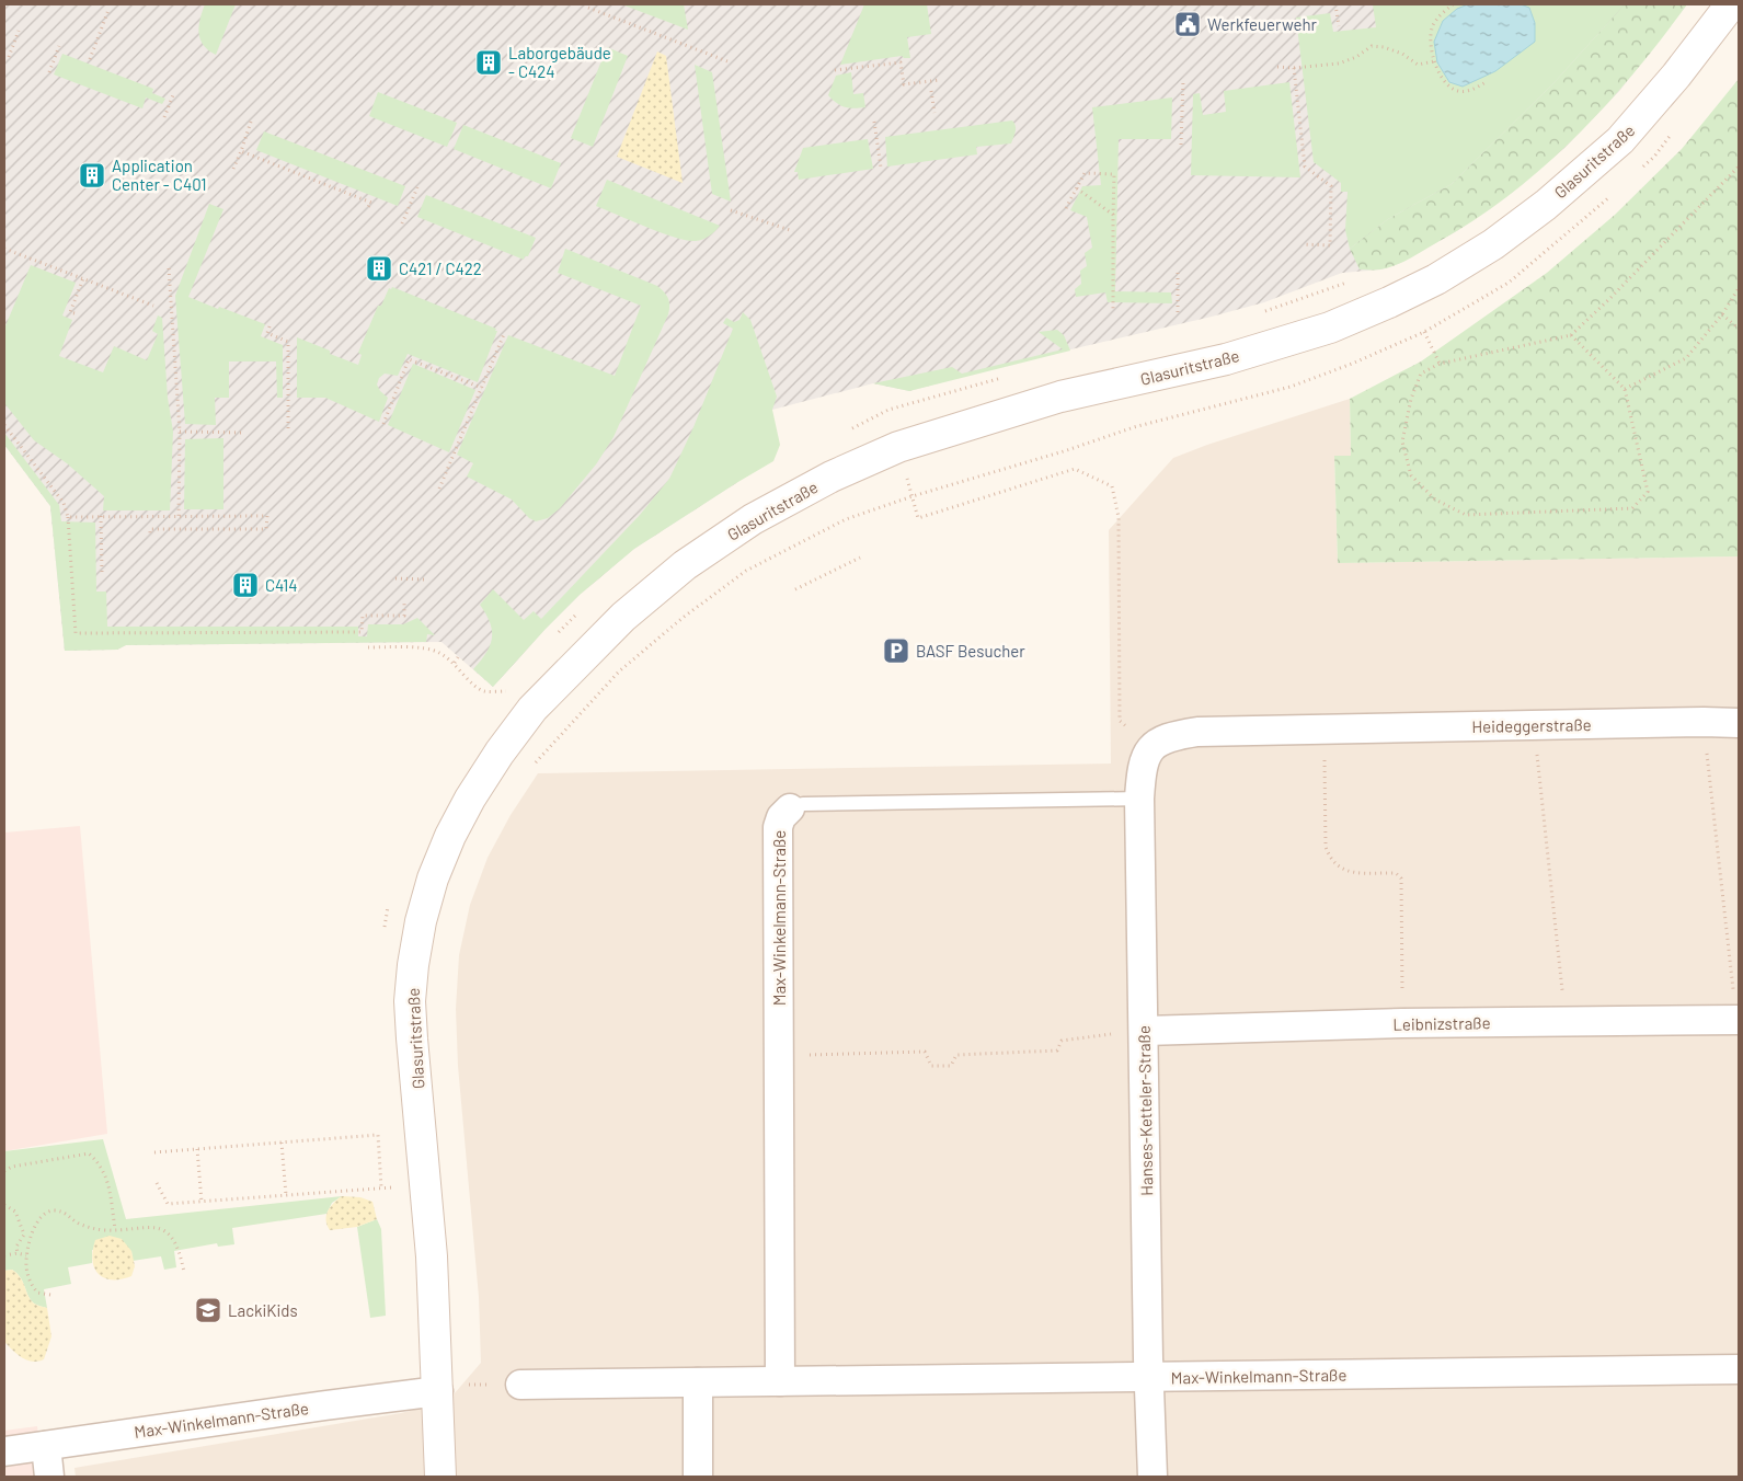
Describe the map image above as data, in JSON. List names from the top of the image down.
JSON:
{
  "streets": {
    "main road": ["Glasuritstraße"],
    "street": [
      "Heideggerstraße",
      "Max-Winkelmann-Straße",
      "Leibnizstraße",
      "Hanses-Ketteler-Straße"
    ]
  },
  "crossings": [
    ["Glasuritstraße", "Max-Winkelmann-Straße"],
    ["Heideggerstraße", "Hanses-Ketteler-Straße"],
    ["Max-Winkelmann-Straße", "Hanses-Ketteler-Straße"],
    ["Leibnizstraße", "Hanses-Ketteler-Straße"]
  ],
  "places": {
    "public building": ["Werkfeuerwehr"],
    "building": [
      "Laborgebäude - C424",
      "Application Center - C401",
      "C421 / C422",
      "C414"
    ],
    "parking": ["BASF Besucher"],
    "school or university": ["LackiKids"]
  }
}
